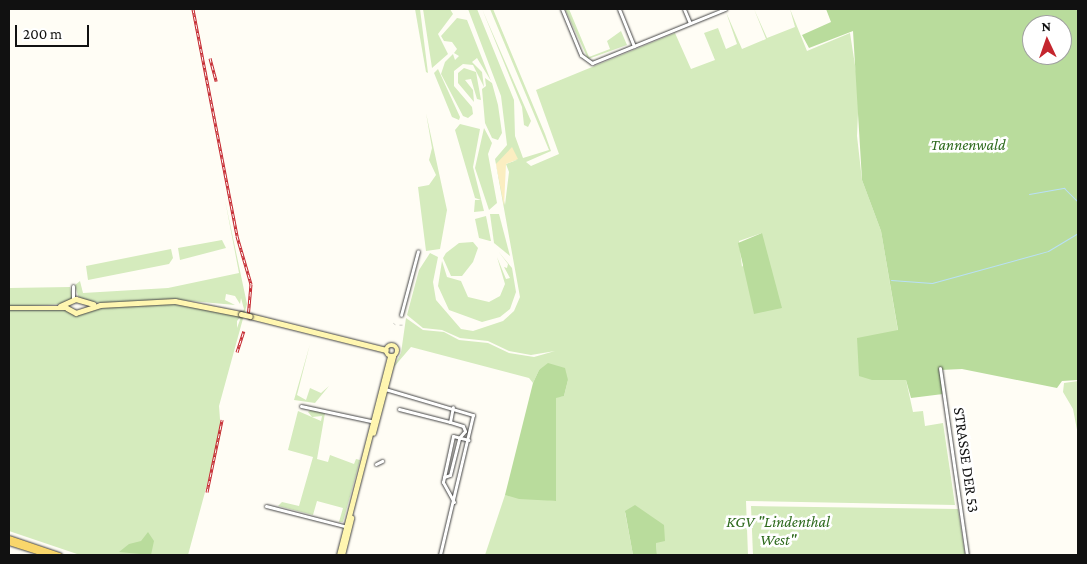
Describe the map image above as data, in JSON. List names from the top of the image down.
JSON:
{
  "streets": {
    "street": ["STRASSE DER 53"]
  },
  "parks": ["Tannenwald", "KGV \"Lindenthal West\""],
  "scale_bar": "200 m",
  "north": "top"
}
